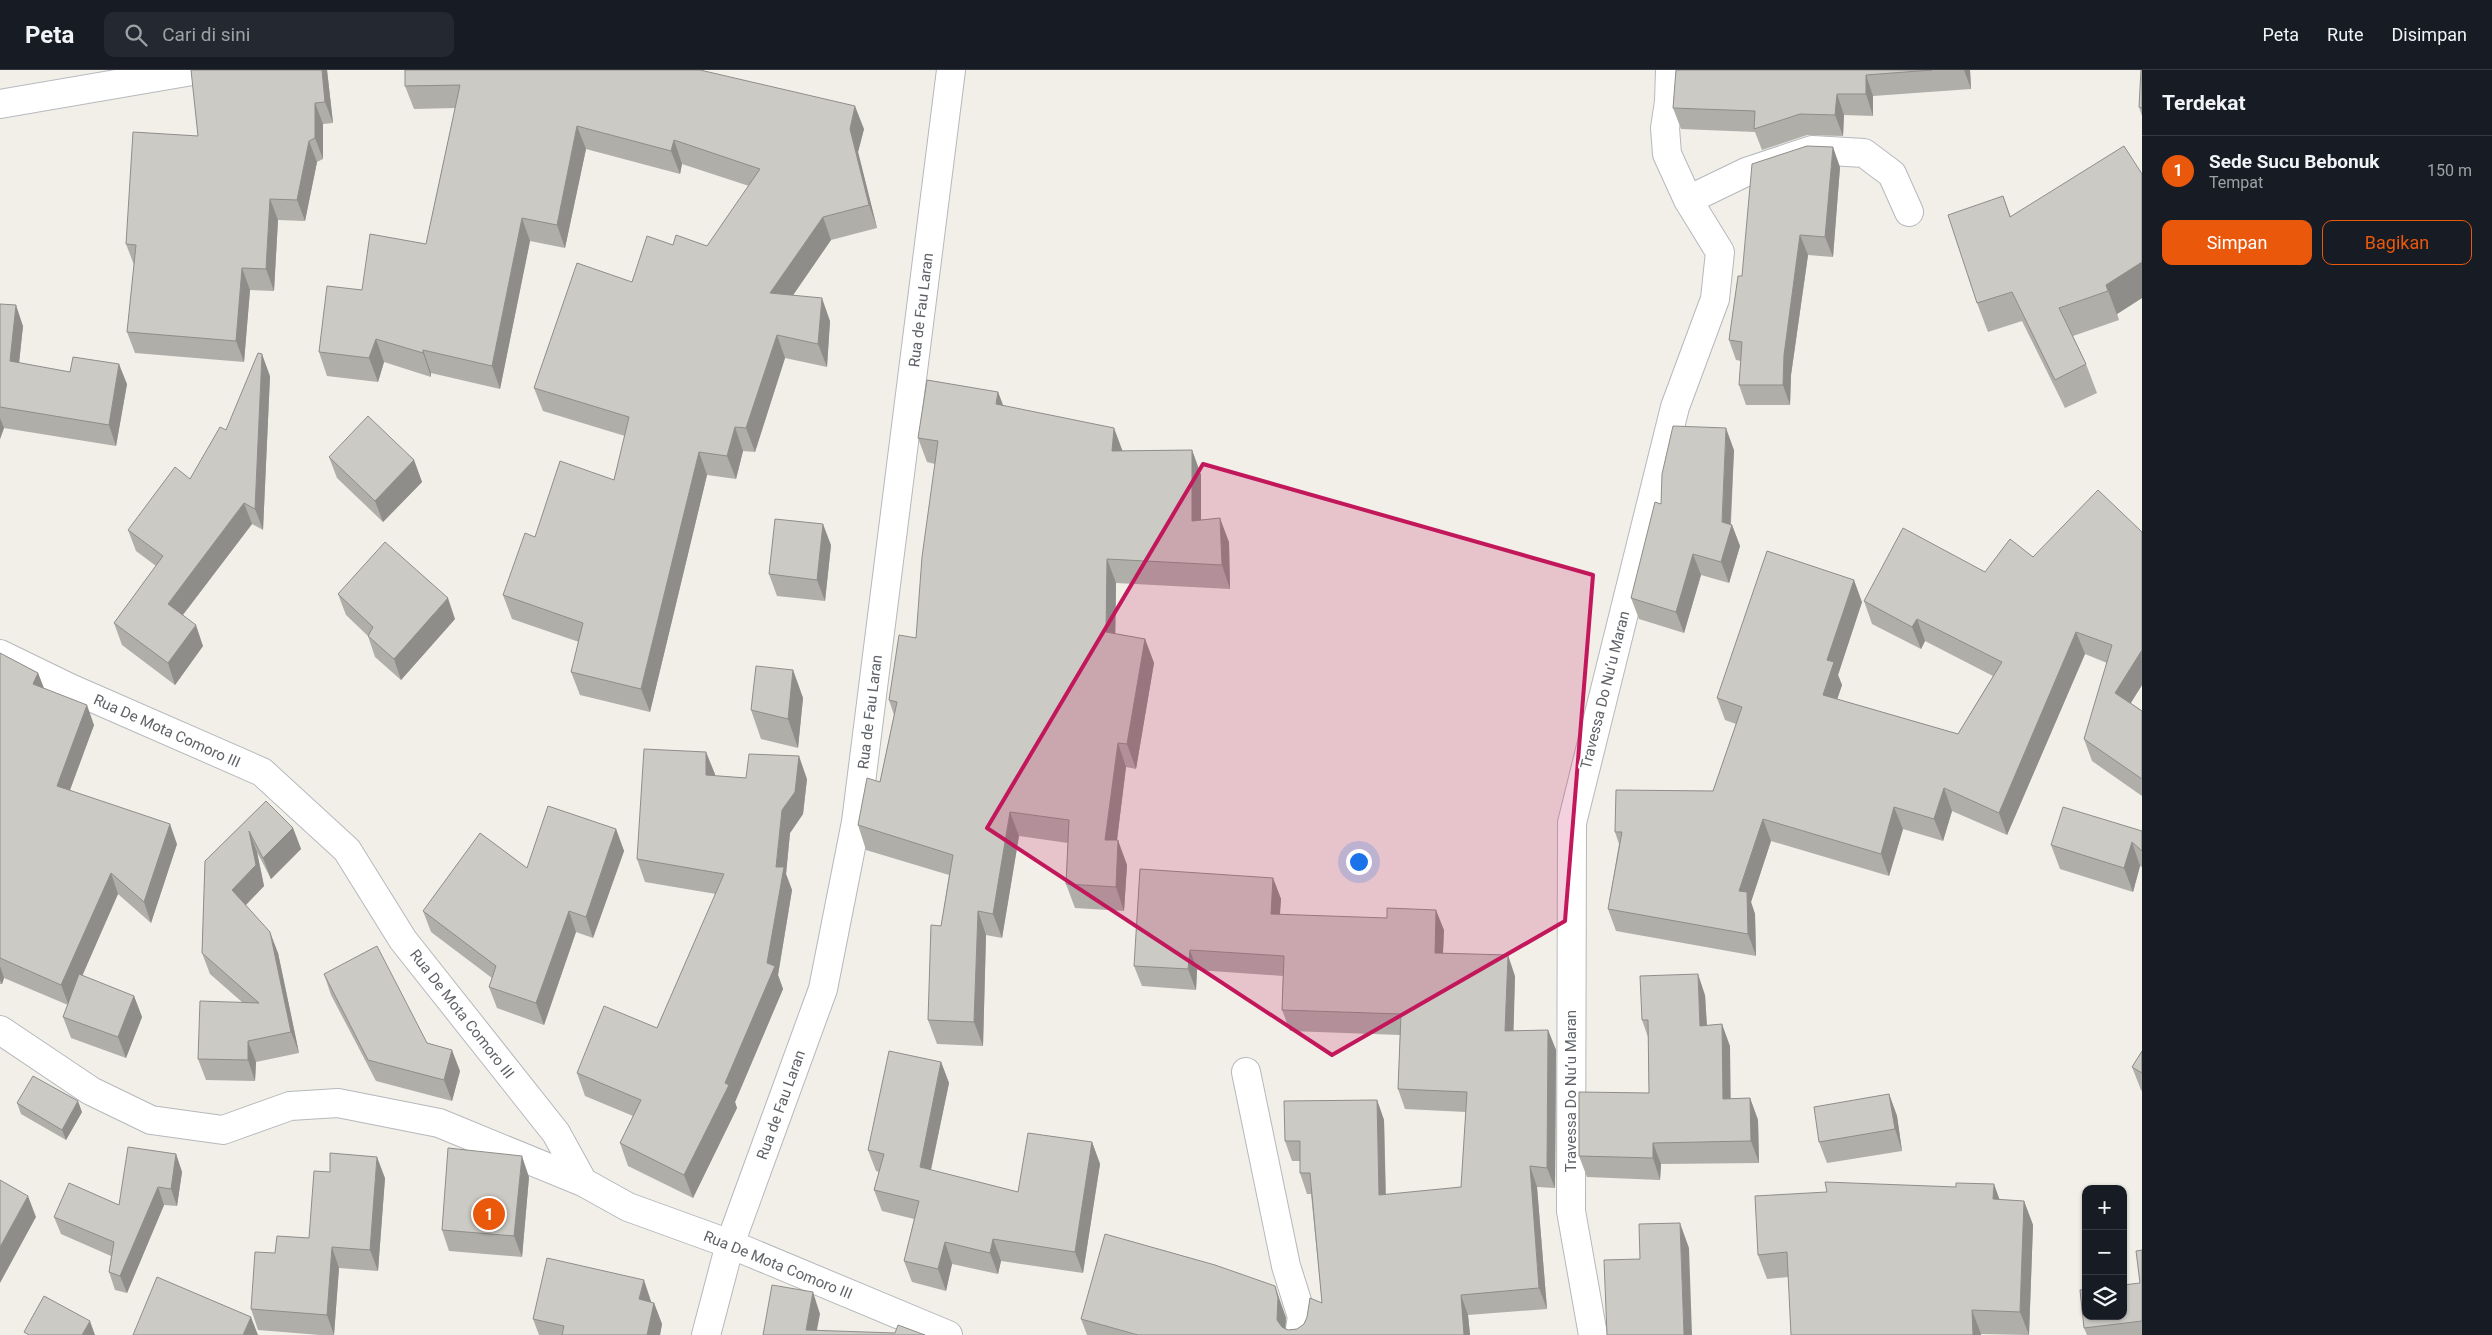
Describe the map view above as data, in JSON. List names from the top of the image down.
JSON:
{
  "streets": {
    "street": ["Rua de Fau Laran", "Travessa Do Nu’u Maran", "Rua De Mota Comoro III"]
  },
  "crossings": [
    ["Rua de Fau Laran", "Rua De Mota Comoro III"]
  ],
  "page": {
    "header": "Peta",
    "search": "Cari di sini",
    "nav": ["Peta", "Rute", "Disimpan"],
    "heading": "Terdekat",
    "list": [
      {
        "mark": "1",
        "name": "Sede Sucu Bebonuk",
        "note": "Tempat",
        "value": "150 m"
      }
    ],
    "buttons": ["Simpan", "Bagikan"],
    "map_buttons": ["+", "−"],
    "pins": "1"
  }
}
